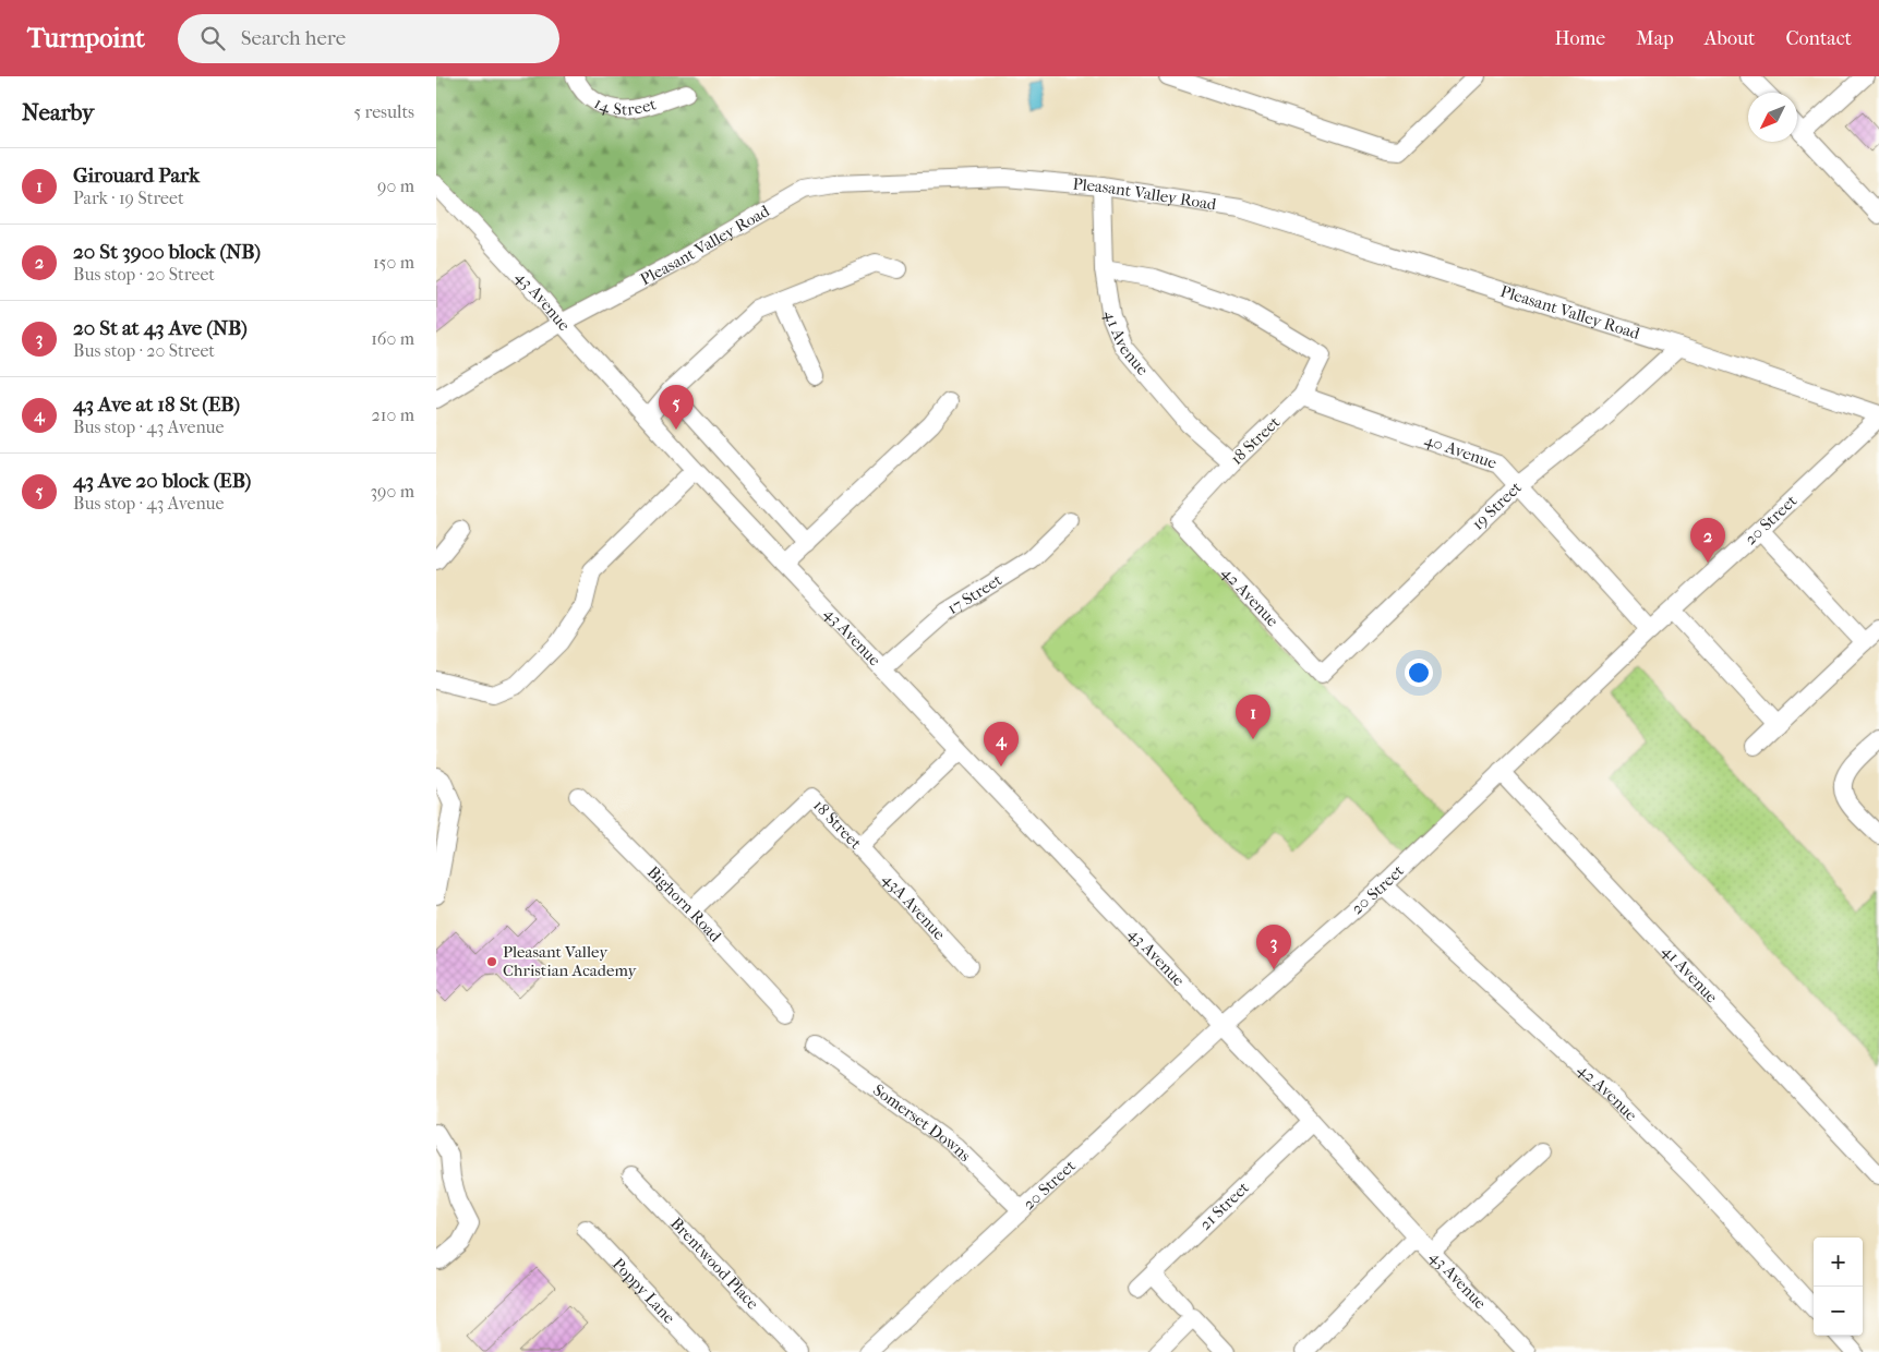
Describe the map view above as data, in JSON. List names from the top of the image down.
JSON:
{
  "streets": {
    "street": [
      "14 Street",
      "Pleasant Valley Road",
      "43 Avenue",
      "41 Avenue",
      "18 Street",
      "40 Avenue",
      "19 Street",
      "20 Street",
      "17 Street",
      "42 Avenue",
      "Bighorn Road",
      "43A Avenue",
      "Somerset Downs",
      "21 Street",
      "Brentwood Place",
      "Poppy Lane"
    ]
  },
  "crossings": [
    ["Pleasant Valley Road", "43 Avenue"],
    ["Pleasant Valley Road", "41 Avenue"],
    ["Pleasant Valley Road", "19 Street"],
    ["Pleasant Valley Road", "20 Street"],
    ["43 Avenue", "18 Street"],
    ["43 Avenue", "20 Street"],
    ["43 Avenue", "17 Street"],
    ["43 Avenue", "21 Street"],
    ["41 Avenue", "18 Street"],
    ["41 Avenue", "20 Street"],
    ["18 Street", "40 Avenue"],
    ["18 Street", "42 Avenue"],
    ["18 Street", "Bighorn Road"],
    ["18 Street", "43A Avenue"],
    ["40 Avenue", "19 Street"],
    ["40 Avenue", "20 Street"],
    ["19 Street", "42 Avenue"],
    ["20 Street", "42 Avenue"],
    ["20 Street", "Somerset Downs"]
  ],
  "places": ["Pleasant Valley Christian Academy"],
  "north": "bottom left",
  "page": {
    "header": "Turnpoint",
    "search": "Search here",
    "nav": [
      "Home",
      "Map",
      "About",
      "Contact"
    ],
    "heading": ["Nearby", "5 results"],
    "list": [
      {
        "mark": "1",
        "name": "Girouard Park",
        "note": "Park · 19 Street",
        "value": "90 m"
      },
      {
        "mark": "2",
        "name": "20 St 3900 block (NB)",
        "note": "Bus stop · 20 Street",
        "value": "150 m"
      },
      {
        "mark": "3",
        "name": "20 St at 43 Ave (NB)",
        "note": "Bus stop · 20 Street",
        "value": "160 m"
      },
      {
        "mark": "4",
        "name": "43 Ave at 18 St (EB)",
        "note": "Bus stop · 43 Avenue",
        "value": "210 m"
      },
      {
        "mark": "5",
        "name": "43 Ave 20 block (EB)",
        "note": "Bus stop · 43 Avenue",
        "value": "390 m"
      }
    ],
    "pins": [
      "5",
      "2",
      "1",
      "4",
      "3"
    ],
    "map_buttons": ["+", "−"]
  }
}
